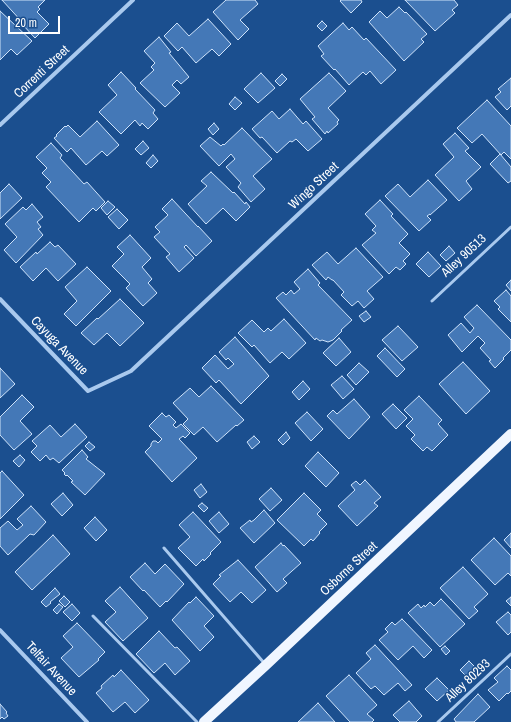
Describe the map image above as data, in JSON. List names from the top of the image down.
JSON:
{
  "streets": {
    "main road": ["Osborne Street"],
    "street": [
      "Correnti Street",
      "Wingo Street",
      "Cayuga Avenue",
      "Telfair Avenue"
    ],
    "lane": ["Alley 90513", "Alley 80293"]
  },
  "crossings": [
    ["Wingo Street", "Cayuga Avenue"]
  ],
  "scale_bar": "20 m"
}
